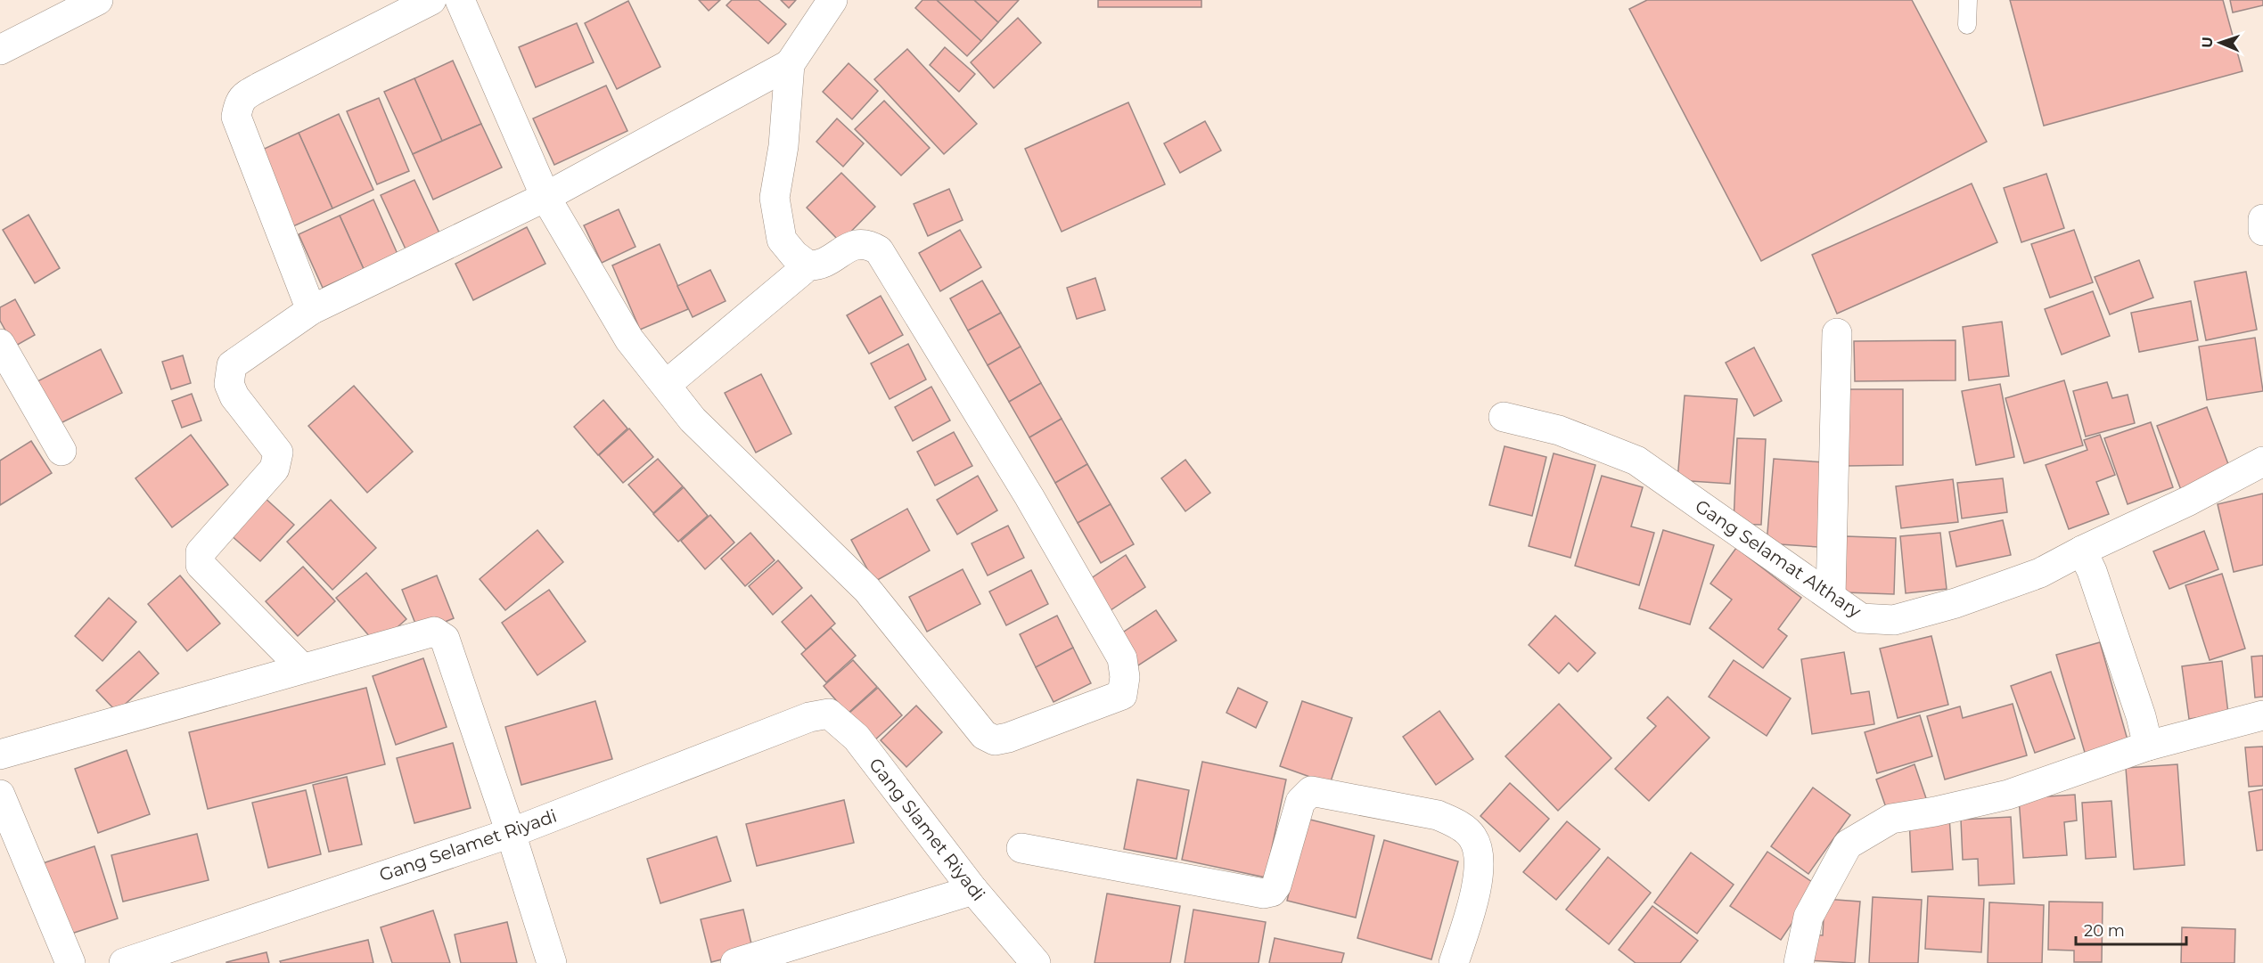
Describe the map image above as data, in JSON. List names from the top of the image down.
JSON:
{
  "streets": {
    "street": ["Gang Selamat Althary", "Gang Slamet Riyadi", "Gang Selamet Riyadi"]
  },
  "crossings": [
    ["Gang Slamet Riyadi", "Gang Selamet Riyadi"]
  ],
  "scale_bar": "20 m",
  "north": "left"
}
